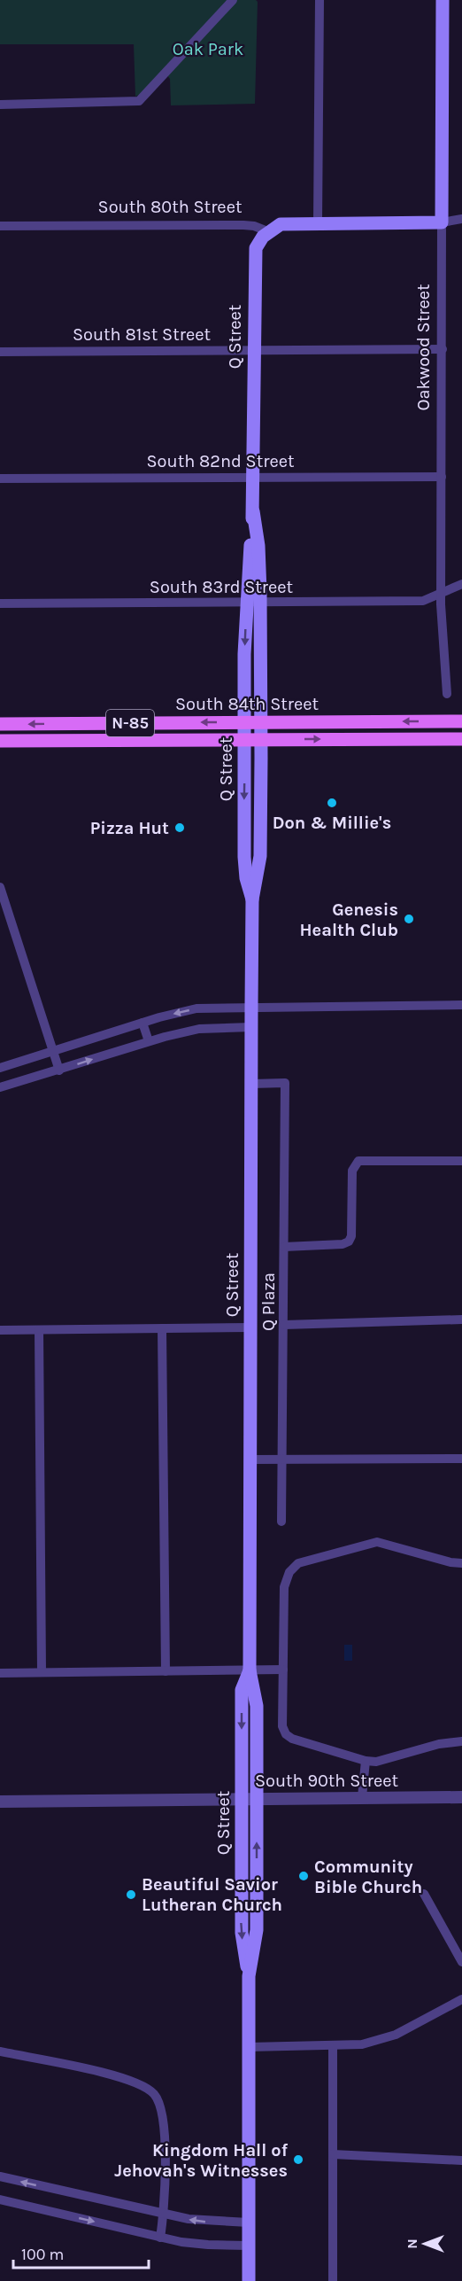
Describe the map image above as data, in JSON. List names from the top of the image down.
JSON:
{
  "streets": {
    "main road": [
      "Q Street",
      "Oakwood Street",
      "South 84th Street",
      "N-85"
    ],
    "street": [
      "South 80th Street",
      "South 81st Street",
      "South 82nd Street",
      "South 83rd Street",
      "Q Plaza",
      "South 90th Street"
    ]
  },
  "crossings": [
    ["South 80th Street", "Q Street"],
    ["South 81st Street", "Q Street"],
    ["South 81st Street", "Oakwood Street"],
    ["Q Street", "South 82nd Street"],
    ["Q Street", "South 83rd Street"],
    ["Q Street", "South 84th Street"],
    ["Q Street", "Q Plaza"],
    ["Q Street", "South 90th Street"],
    ["Oakwood Street", "South 82nd Street"],
    ["Oakwood Street", "South 83rd Street"]
  ],
  "parks": ["Oak Park"],
  "places": [
    "Don & Millie's",
    "Pizza Hut",
    "Genesis Health Club",
    "Community Bible Church",
    "Beautiful Savior Lutheran Church",
    "Kingdom Hall of Jehovah's Witnesses"
  ],
  "scale_bar": "100 m",
  "north": "left"
}
